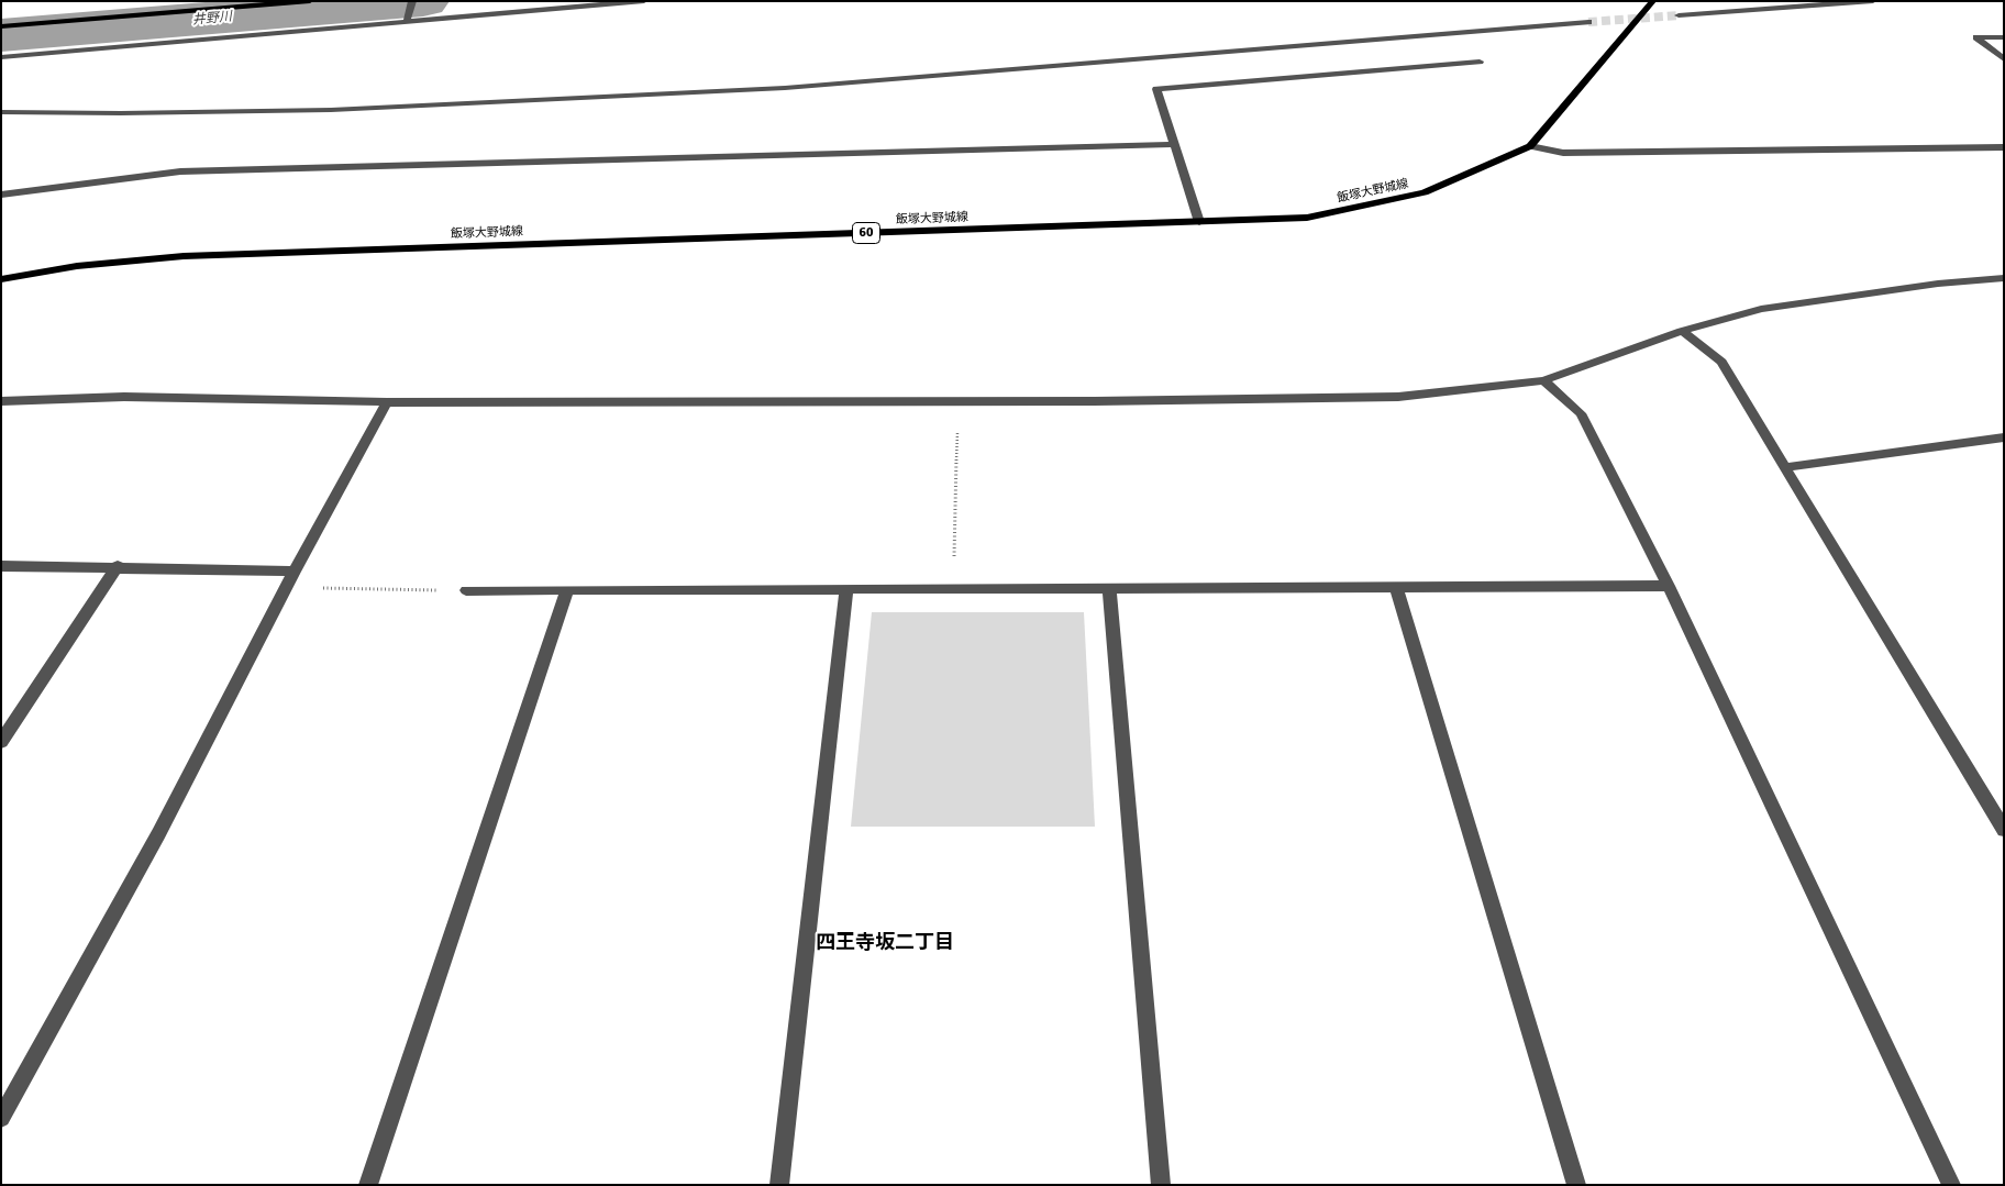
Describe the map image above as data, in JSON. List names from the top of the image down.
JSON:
{
  "streets": {
    "main road": ["飯塚大野城線", "60"]
  },
  "districts": ["四王寺坂二丁目"],
  "water": ["井野川"]
}
